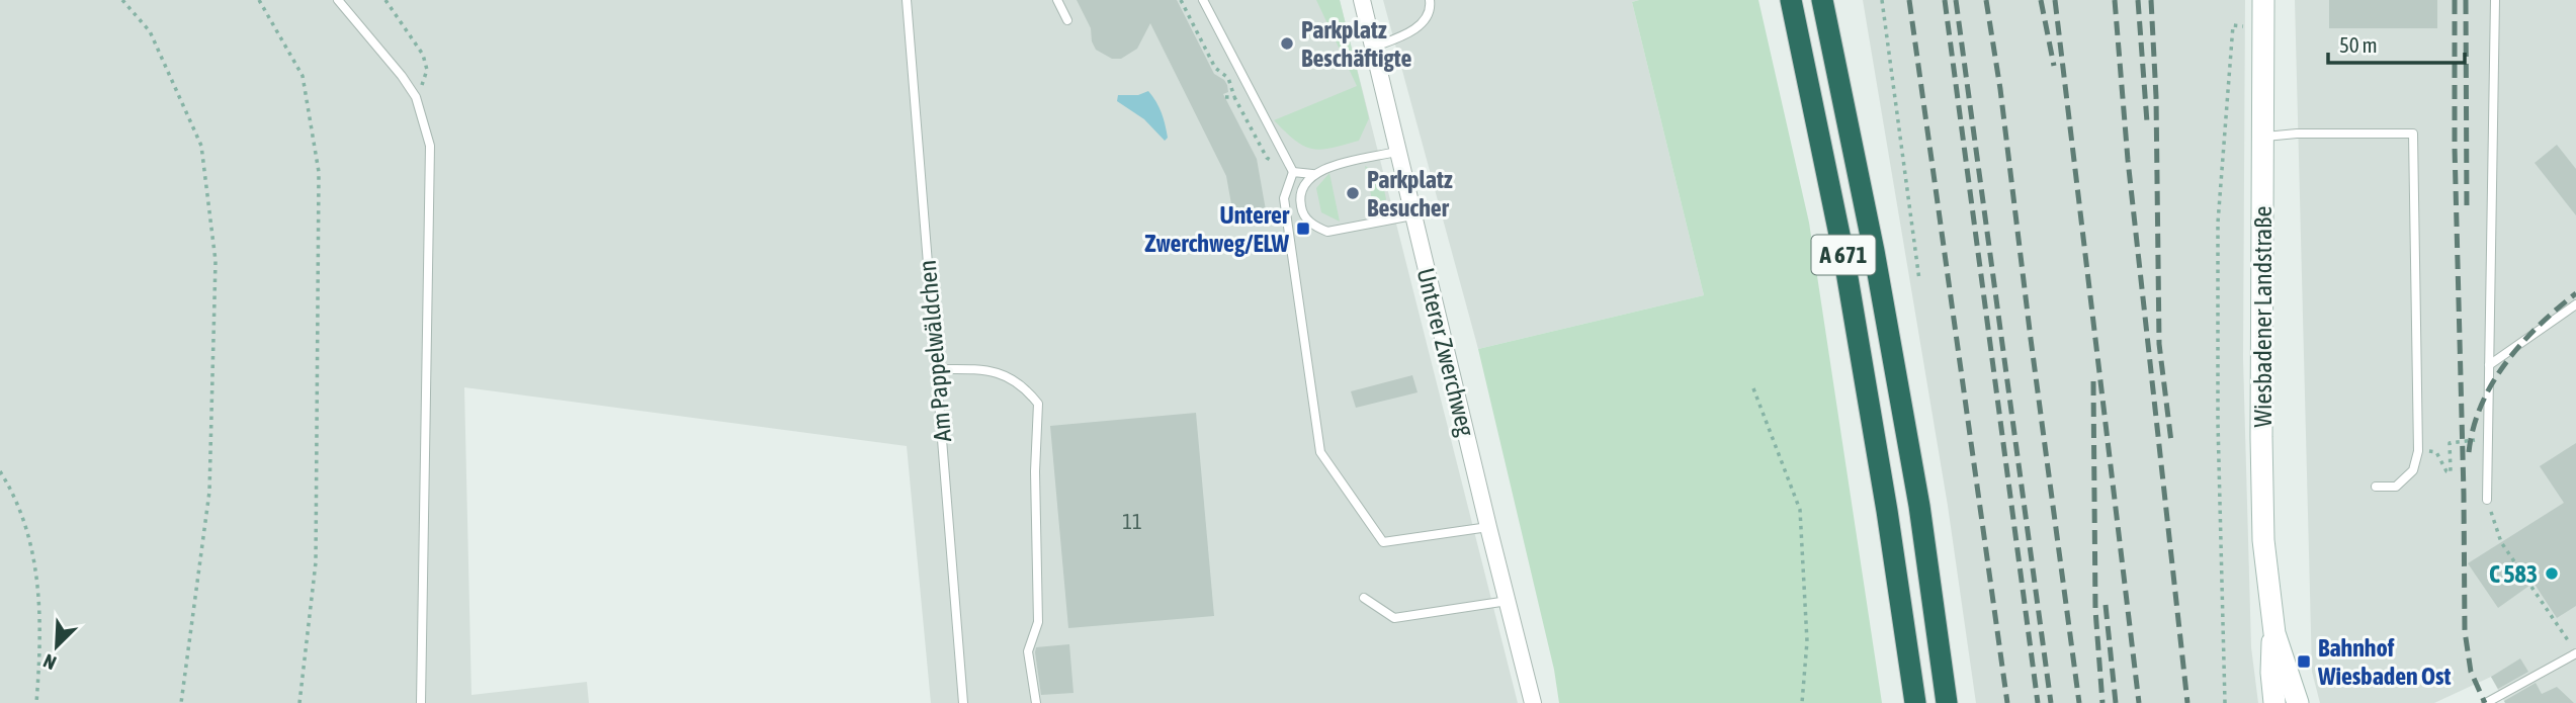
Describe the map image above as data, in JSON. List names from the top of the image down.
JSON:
{
  "streets": {
    "highway": ["A 671"],
    "main road": ["Wiesbadener Landstraße"],
    "street": ["Unterer Zwerchweg"],
    "lane": ["Am Pappelwäldchen"]
  },
  "places": {
    "other": ["Parkplatz Beschäftigte", "Parkplatz Besucher", "C 583"],
    "transit": ["Unterer Zwerchweg/ELW", "Bahnhof Wiesbaden Ost"]
  },
  "house_numbers": ["11"],
  "scale_bar": "50 m",
  "north": "bottom left"
}
